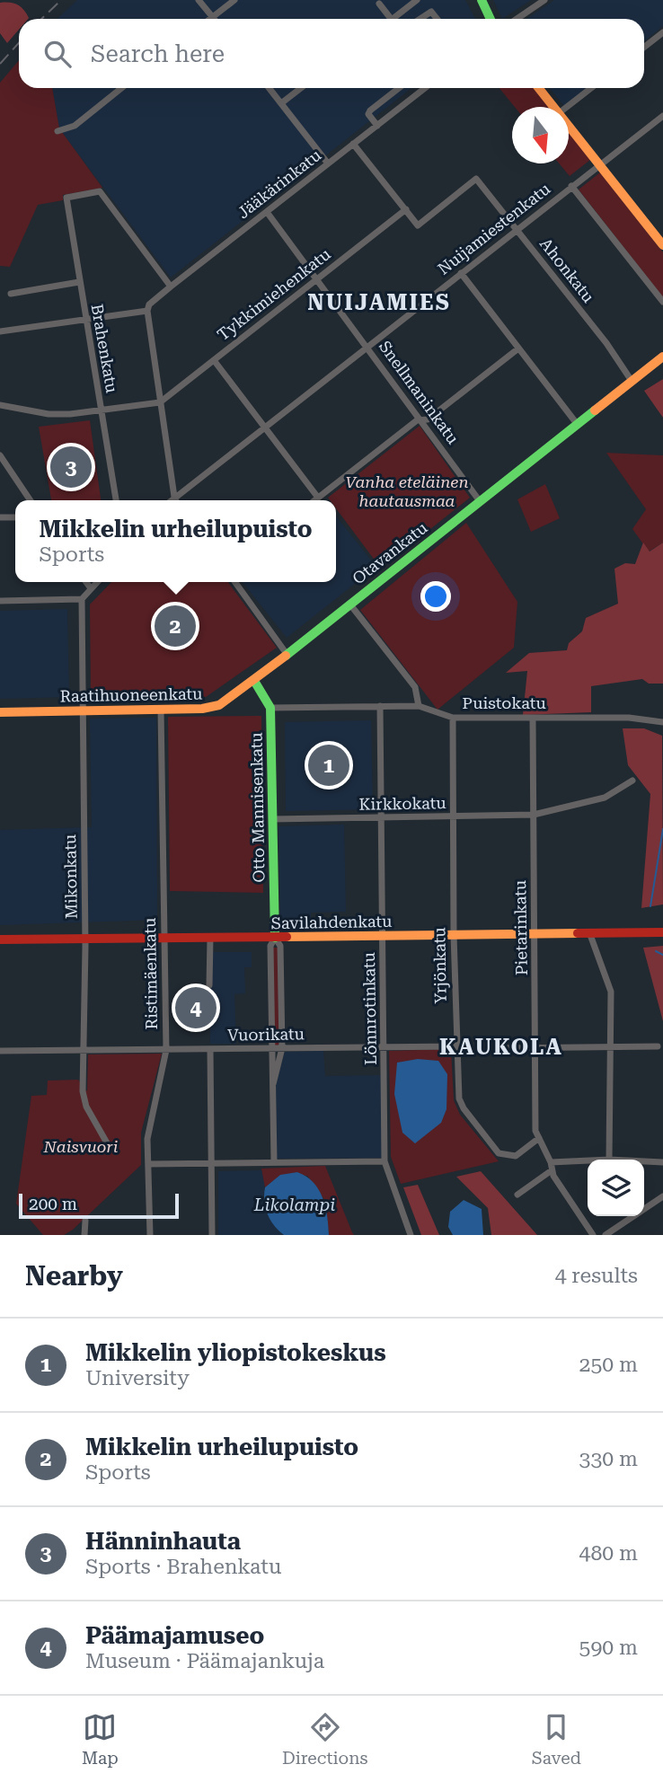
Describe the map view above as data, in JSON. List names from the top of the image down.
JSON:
{
  "streets": {
    "main road": [
      "Otavankatu",
      "Raatihuoneenkatu",
      "Otto Mannisenkatu",
      "Savilahdenkatu"
    ],
    "street": [
      "Jääkärinkatu",
      "Nuijamiestenkatu",
      "Ahonkatu",
      "Tykkimiehenkatu",
      "Brahenkatu",
      "Snellmaninkatu",
      "Puistokatu",
      "Kirkkokatu",
      "Mikonkatu",
      "Pietarinkatu",
      "Yrjönkatu",
      "Ristimäenkatu",
      "Lönnrotinkatu",
      "Vuorikatu"
    ]
  },
  "crossings": [
    ["Jääkärinkatu", "Brahenkatu"],
    ["Jääkärinkatu", "Snellmaninkatu"],
    ["Nuijamiestenkatu", "Ahonkatu"],
    ["Nuijamiestenkatu", "Snellmaninkatu"],
    ["Ahonkatu", "Tykkimiehenkatu"],
    ["Ahonkatu", "Otavankatu"],
    ["Tykkimiehenkatu", "Snellmaninkatu"],
    ["Snellmaninkatu", "Otavankatu"],
    ["Otavankatu", "Raatihuoneenkatu"],
    ["Raatihuoneenkatu", "Mikonkatu"],
    ["Raatihuoneenkatu", "Ristimäenkatu"],
    ["Puistokatu", "Otto Mannisenkatu"],
    ["Puistokatu", "Pietarinkatu"],
    ["Puistokatu", "Yrjönkatu"],
    ["Puistokatu", "Lönnrotinkatu"],
    ["Kirkkokatu", "Otto Mannisenkatu"],
    ["Kirkkokatu", "Pietarinkatu"],
    ["Kirkkokatu", "Yrjönkatu"],
    ["Kirkkokatu", "Lönnrotinkatu"],
    ["Otto Mannisenkatu", "Savilahdenkatu"],
    ["Mikonkatu", "Savilahdenkatu"],
    ["Mikonkatu", "Vuorikatu"],
    ["Savilahdenkatu", "Pietarinkatu"],
    ["Savilahdenkatu", "Yrjönkatu"],
    ["Savilahdenkatu", "Ristimäenkatu"],
    ["Savilahdenkatu", "Lönnrotinkatu"],
    ["Pietarinkatu", "Yrjönkatu"],
    ["Yrjönkatu", "Vuorikatu"],
    ["Ristimäenkatu", "Vuorikatu"],
    ["Lönnrotinkatu", "Vuorikatu"]
  ],
  "districts": ["NUIJAMIES", "KAUKOLA"],
  "water": ["Likolampi"],
  "parks": ["Vanha eteläinen hautausmaa", "Naisvuori"],
  "scale_bar": "200 m",
  "north": "bottom",
  "page": {
    "search": "Search here",
    "pins": [
      "3",
      "2",
      "1",
      "4"
    ],
    "popup": ["Mikkelin urheilupuisto", "Sports"],
    "scale": "200 m",
    "heading": ["Nearby", "4 results"],
    "list": [
      {
        "mark": "1",
        "name": "Mikkelin yliopistokeskus",
        "note": "University",
        "value": "250 m"
      },
      {
        "mark": "2",
        "name": "Mikkelin urheilupuisto",
        "note": "Sports",
        "value": "330 m"
      },
      {
        "mark": "3",
        "name": "Hänninhauta",
        "note": "Sports · Brahenkatu",
        "value": "480 m"
      },
      {
        "mark": "4",
        "name": "Päämajamuseo",
        "note": "Museum · Päämajankuja",
        "value": "590 m"
      }
    ],
    "nav": ["Map", "Directions", "Saved"]
  }
}
